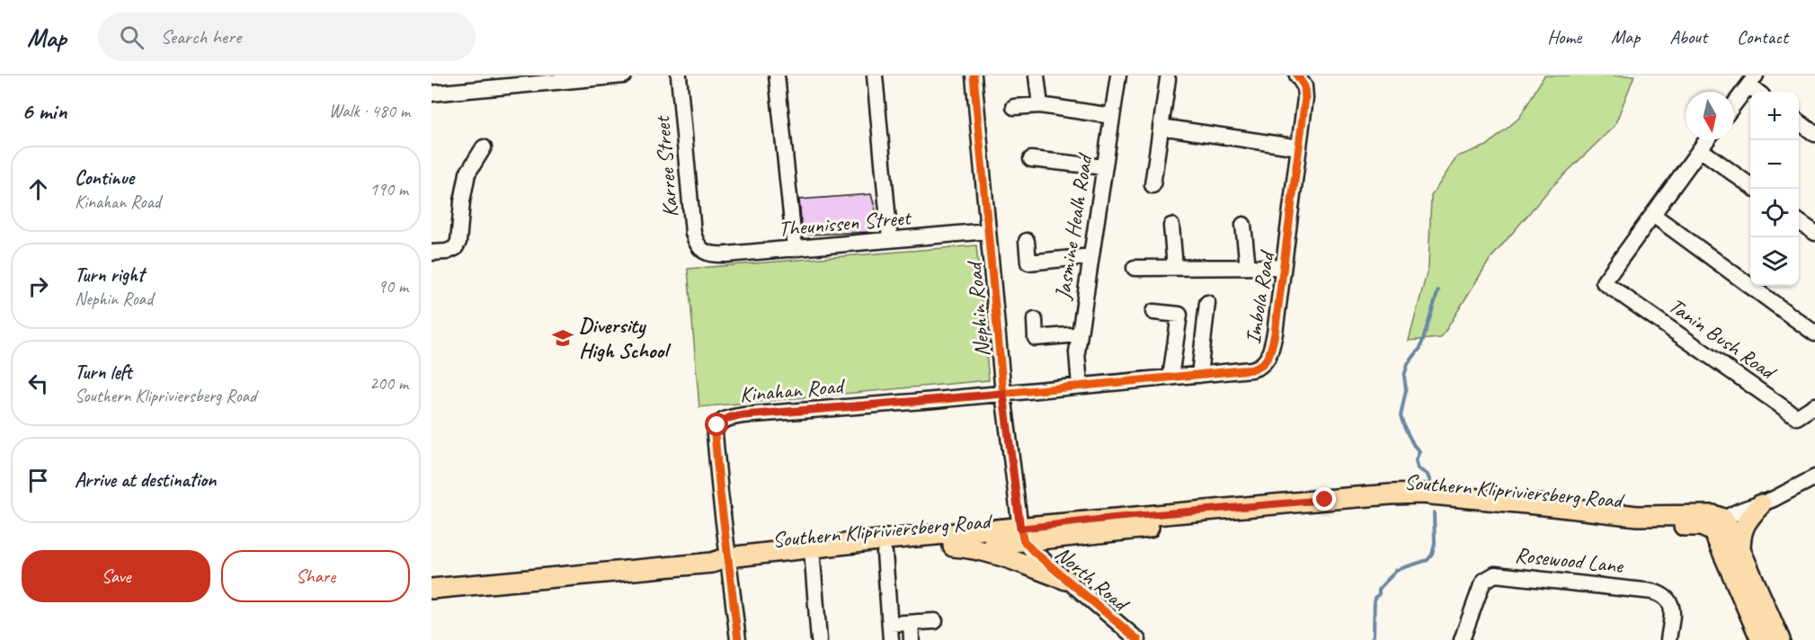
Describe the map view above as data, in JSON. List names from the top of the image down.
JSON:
{
  "streets": {
    "main road": ["Southern Klipriviersberg Road"],
    "street": [
      "Karree Street",
      "Theunissen Street",
      "Jasmine Healh Road",
      "Imbola Road",
      "Nephin Road",
      "Tanin Bush Road",
      "Kinahan Road",
      "Rosewood Lane",
      "North Road"
    ]
  },
  "crossings": [
    ["Karree Street", "Theunissen Street"],
    ["Theunissen Street", "Nephin Road"],
    ["Jasmine Healh Road", "Imbola Road"],
    ["Imbola Road", "Nephin Road"],
    ["Imbola Road", "Kinahan Road"],
    ["Nephin Road", "Kinahan Road"],
    ["Nephin Road", "Southern Klipriviersberg Road"],
    ["Nephin Road", "North Road"],
    ["Kinahan Road", "Southern Klipriviersberg Road"],
    ["Southern Klipriviersberg Road", "North Road"]
  ],
  "places": {
    "school or university": ["Diversity High School"]
  },
  "north": "bottom",
  "page": {
    "header": "Map",
    "search": "Search here",
    "nav": [
      "Home",
      "Map",
      "About",
      "Contact"
    ],
    "heading": ["6 min", "Walk · 480 m"],
    "map_buttons": ["+", "−"],
    "list": [
      ["Continue", "Kinahan Road", "190 m"],
      ["Turn right", "Nephin Road", "90 m"],
      ["Turn left", "Southern Klipriviersberg Road", "200 m"],
      "Arrive at destination"
    ],
    "buttons": ["Save", "Share"]
  }
}
